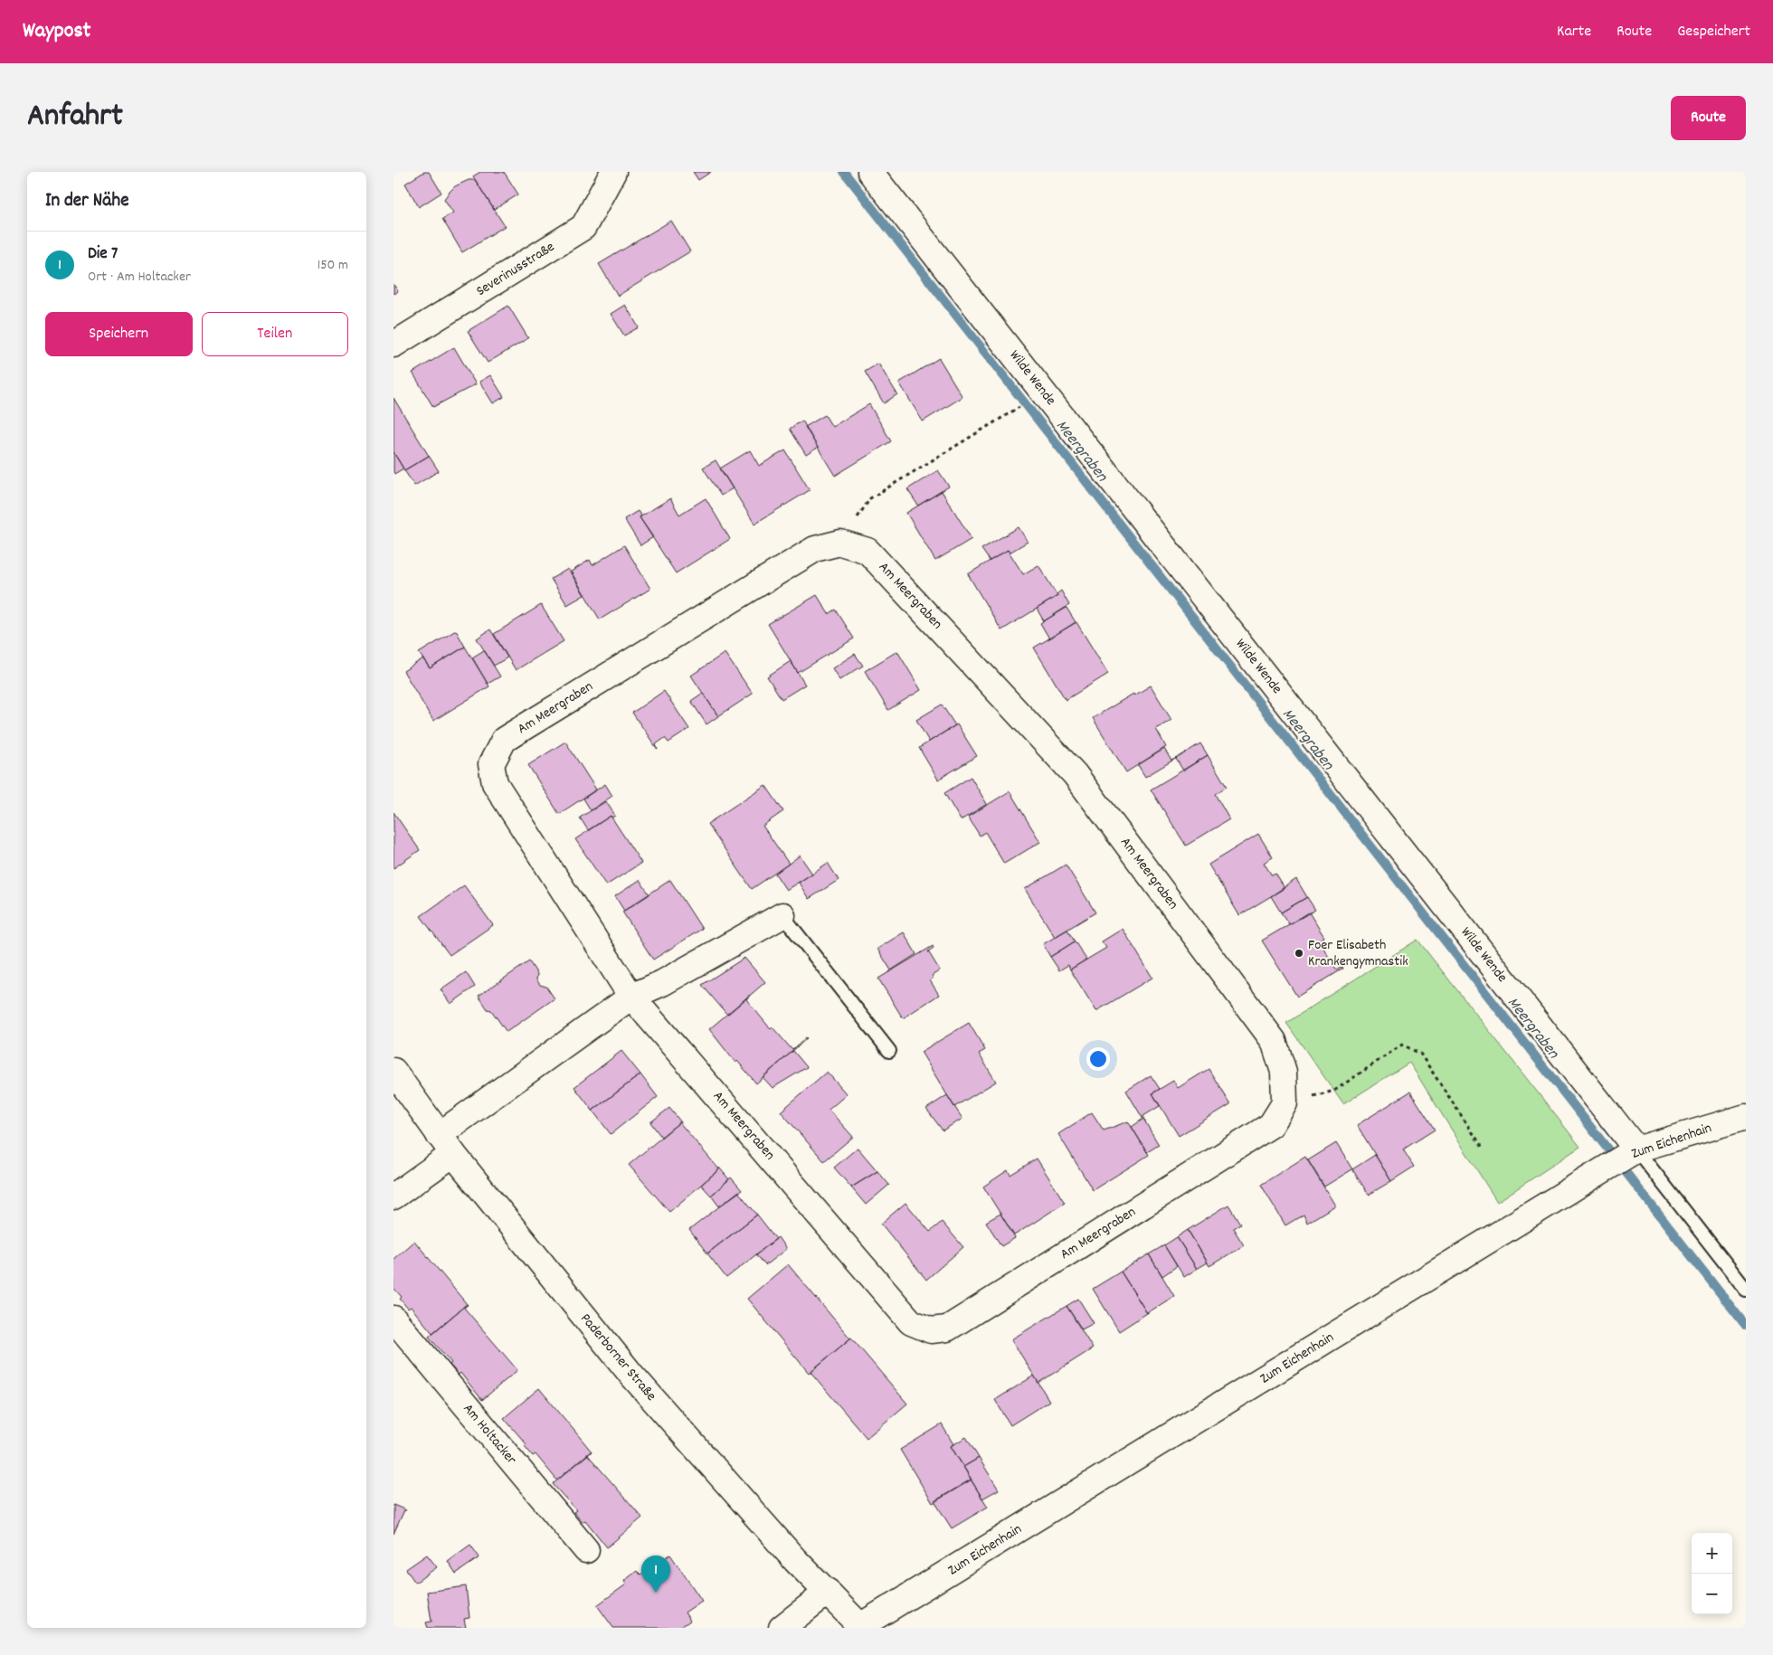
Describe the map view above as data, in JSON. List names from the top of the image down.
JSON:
{
  "streets": {
    "street": [
      "Severinusstraße",
      "Wilde Wende",
      "Am Meergraben",
      "Zum Eichenhain",
      "Paderborner Straße",
      "Am Holtacker"
    ]
  },
  "crossings": [
    ["Wilde Wende", "Zum Eichenhain"],
    ["Zum Eichenhain", "Paderborner Straße"]
  ],
  "water": ["Meergraben"],
  "places": ["Foer Elisabeth Krankengymnastik"],
  "page": {
    "header": "Waypost",
    "nav": ["Karte", "Route", "Gespeichert"],
    "title": "Anfahrt",
    "buttons": [
      "Route",
      ["Speichern", "Teilen"]
    ],
    "heading": "In der Nähe",
    "list": [
      {
        "mark": "1",
        "name": "Die 7",
        "note": "Ort · Am Holtacker",
        "value": "150 m"
      }
    ],
    "map_buttons": ["+", "−"],
    "pins": "1"
  }
}
